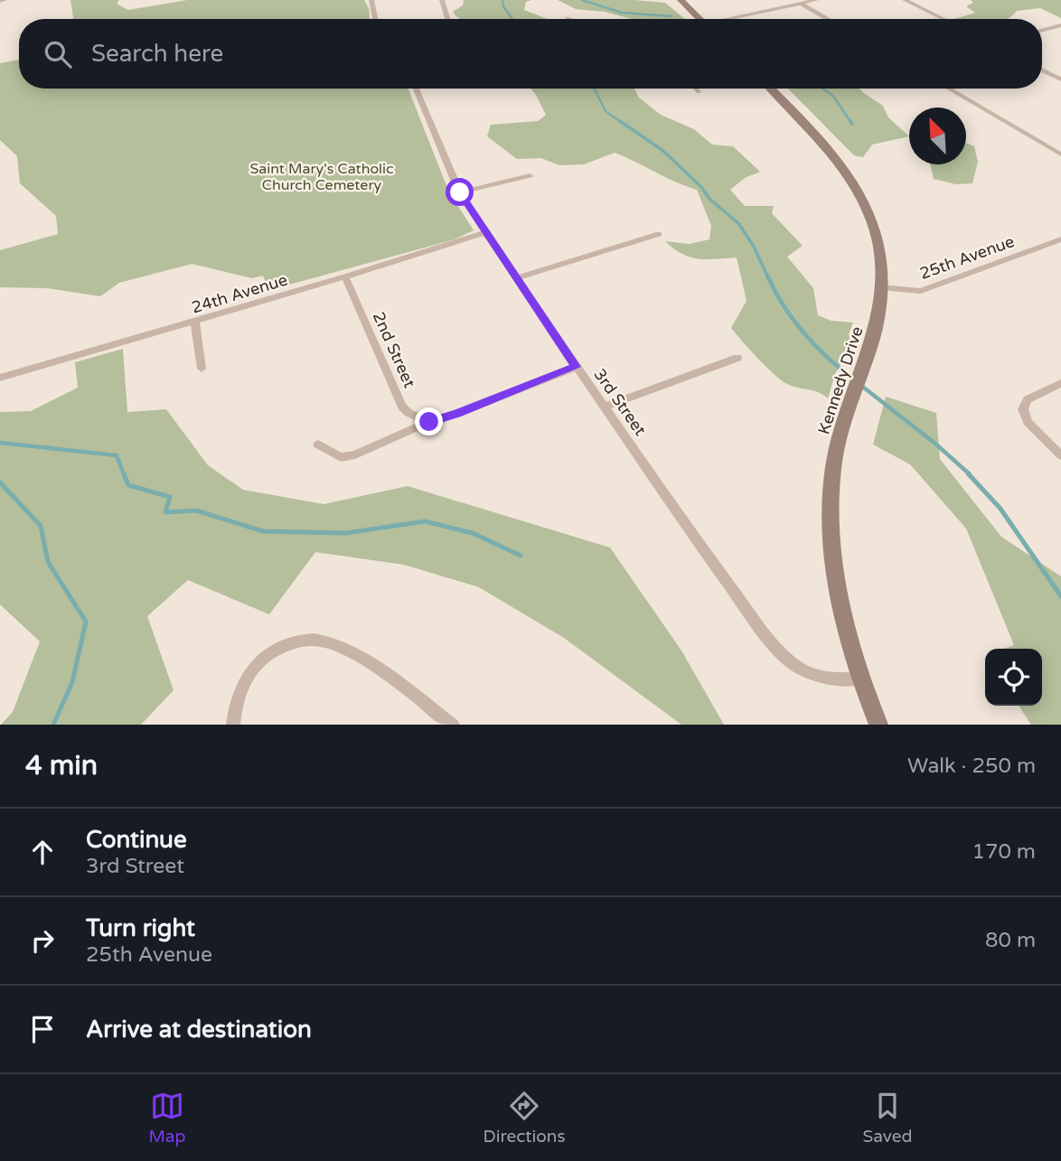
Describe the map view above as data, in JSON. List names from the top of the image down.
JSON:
{
  "streets": {
    "street": [
      "25th Avenue",
      "24th Avenue",
      "2nd Street",
      "Kennedy Drive",
      "3rd Street"
    ]
  },
  "crossings": [
    ["25th Avenue", "Kennedy Drive"],
    ["24th Avenue", "2nd Street"],
    ["24th Avenue", "3rd Street"],
    ["Kennedy Drive", "3rd Street"]
  ],
  "parks": ["Saint Mary's Catholic Church Cemetery"],
  "north": "top left",
  "page": {
    "search": "Search here",
    "heading": ["4 min", "Walk · 250 m"],
    "list": [
      ["Continue", "3rd Street", "170 m"],
      ["Turn right", "25th Avenue", "80 m"],
      "Arrive at destination"
    ],
    "nav": ["Map", "Directions", "Saved"]
  }
}
